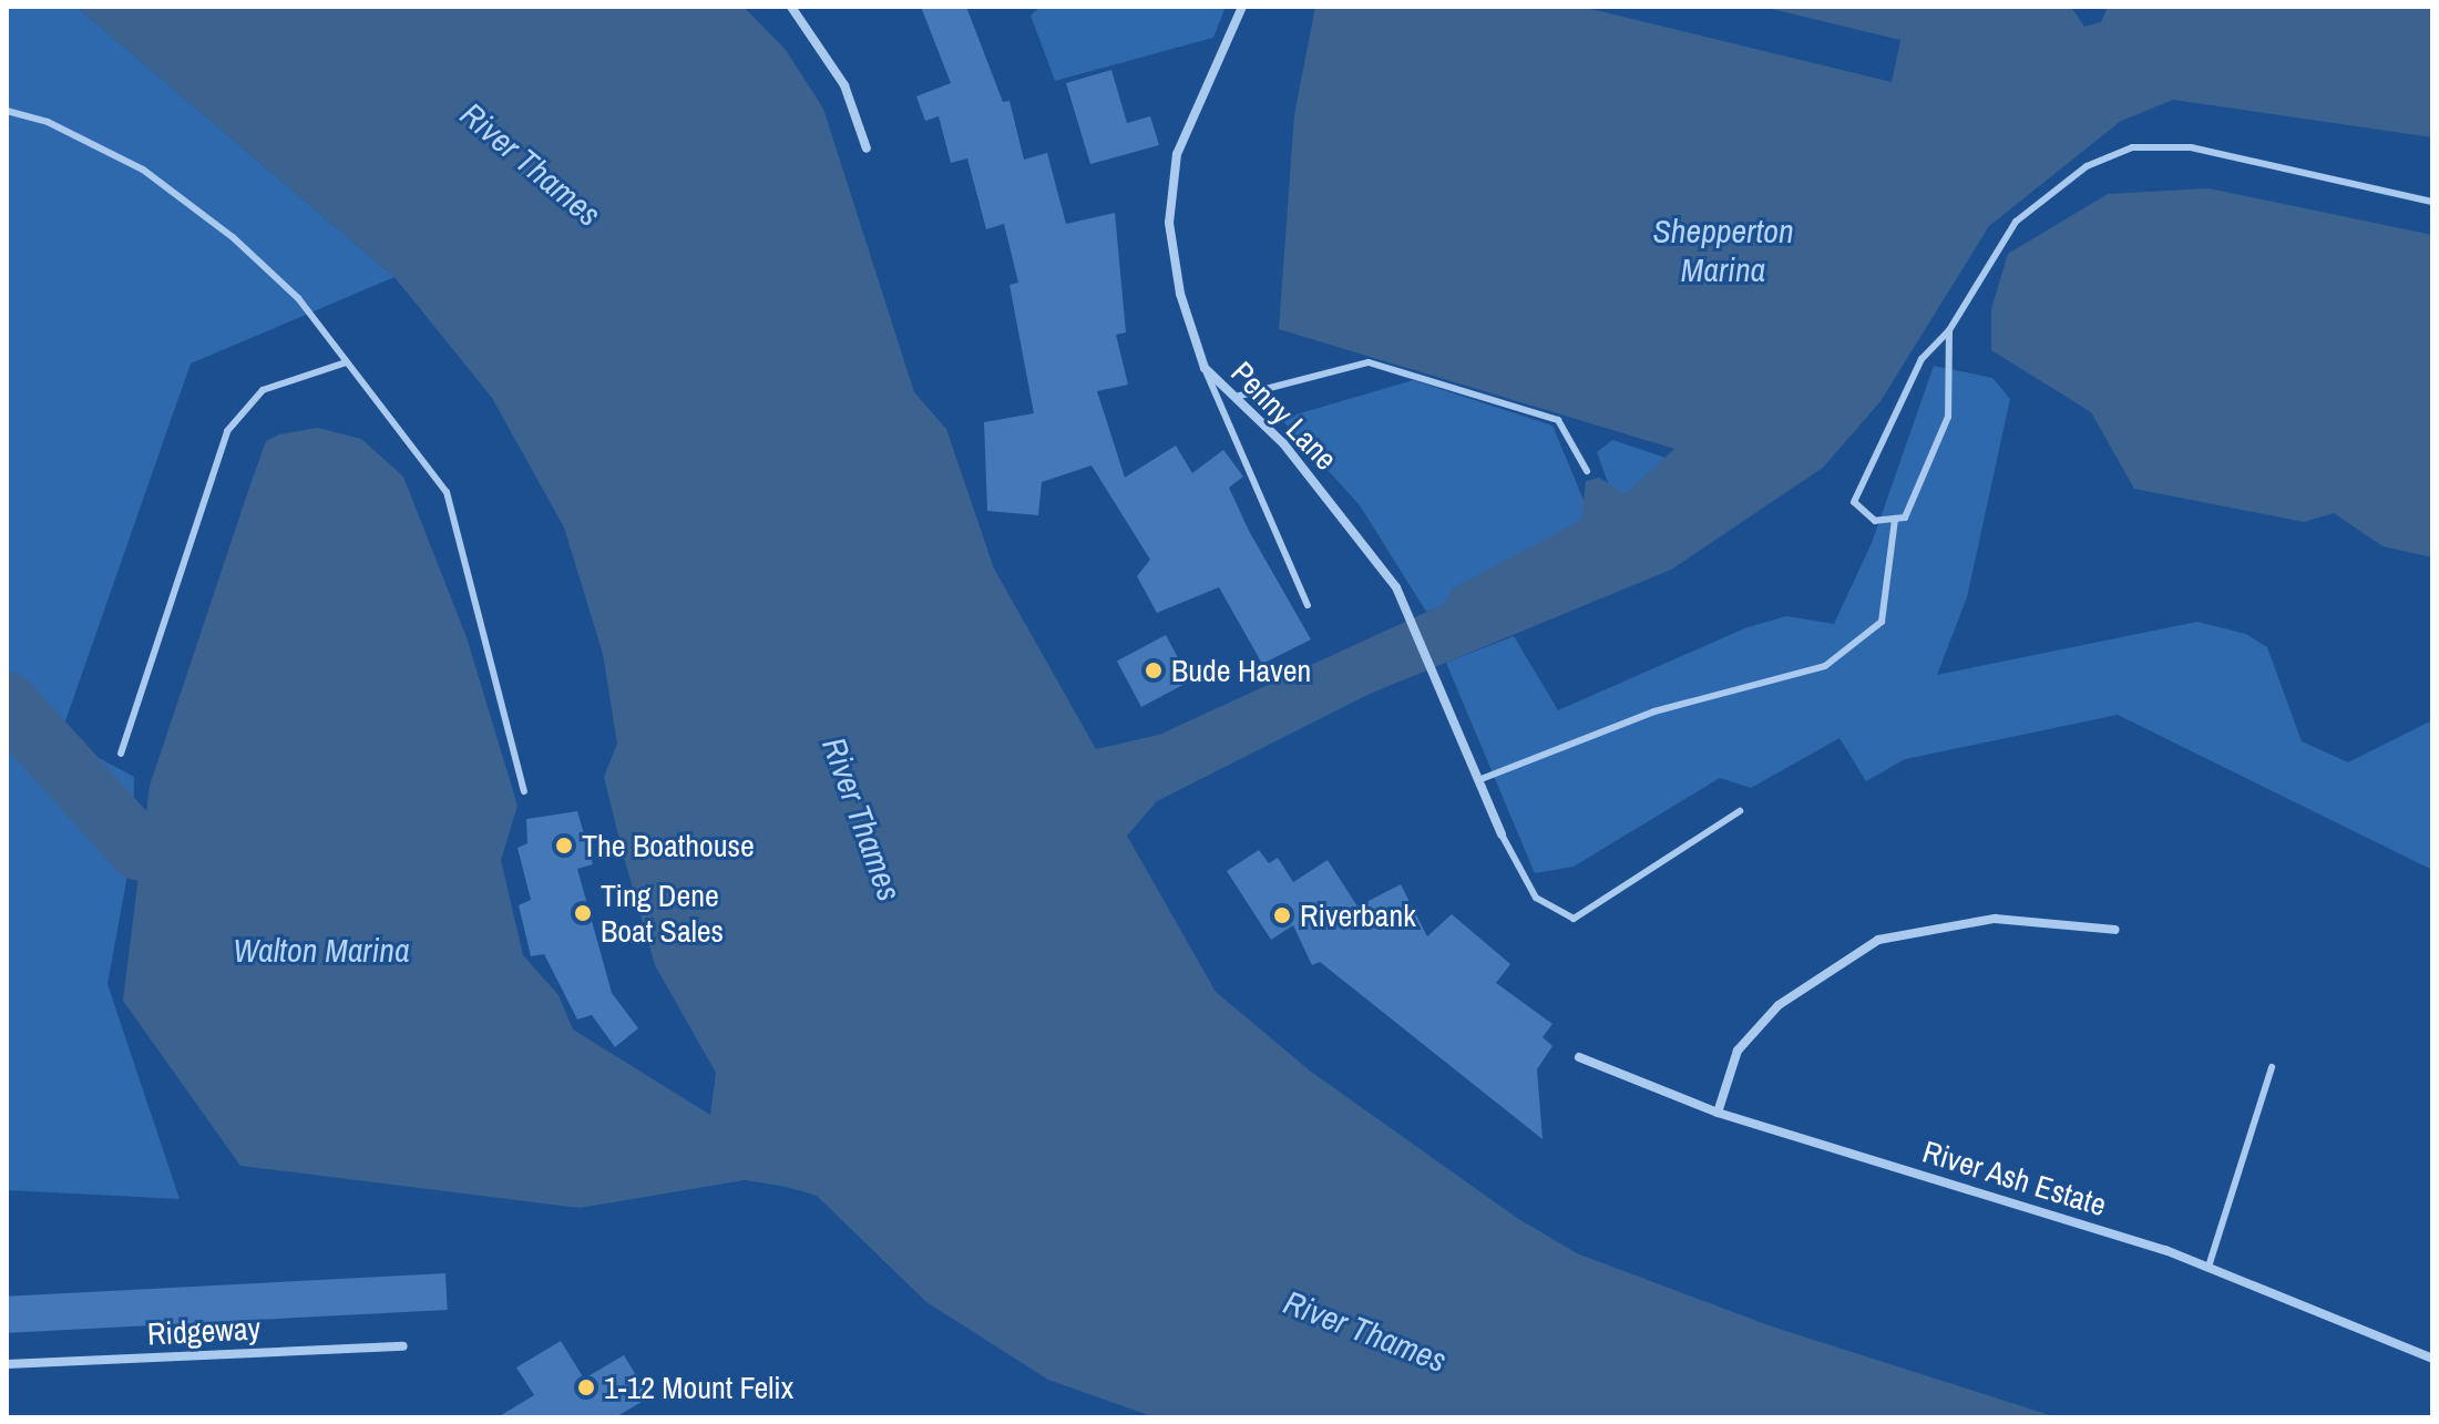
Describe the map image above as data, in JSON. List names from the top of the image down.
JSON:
{
  "streets": {
    "street": ["Penny Lane", "River Ash Estate", "Ridgeway"]
  },
  "water": ["River Thames", "Shepperton Marina", "Walton Marina"],
  "places": [
    "Bude Haven",
    "The Boathouse",
    "Ting Dene Boat Sales",
    "Riverbank",
    "1-12 Mount Felix"
  ]
}
